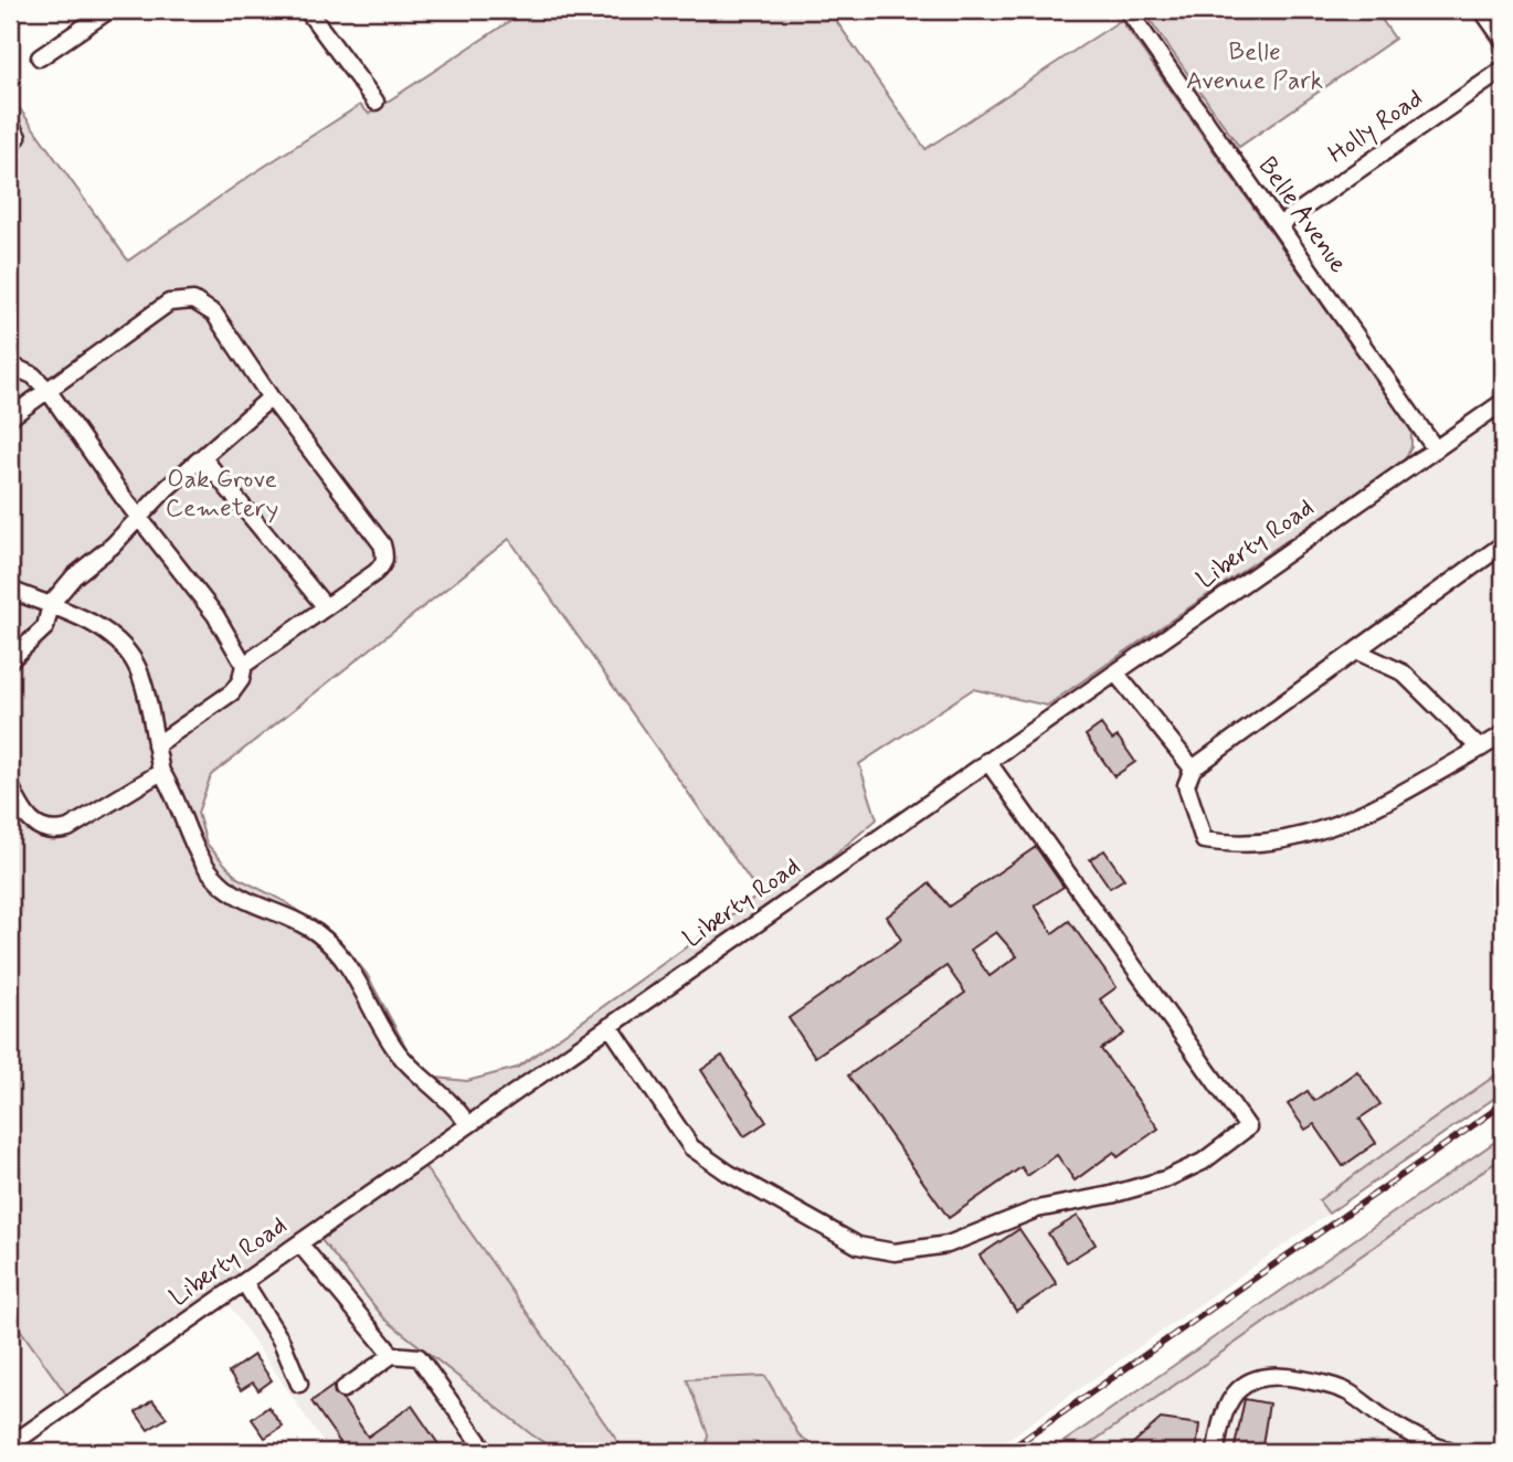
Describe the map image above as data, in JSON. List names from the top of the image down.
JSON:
{
  "streets": {
    "street": ["Holly Road", "Belle Avenue", "Liberty Road"]
  },
  "crossings": [
    ["Holly Road", "Belle Avenue"],
    ["Belle Avenue", "Liberty Road"]
  ],
  "parks": ["Belle Avenue Park", "Oak Grove Cemetery"]
}
